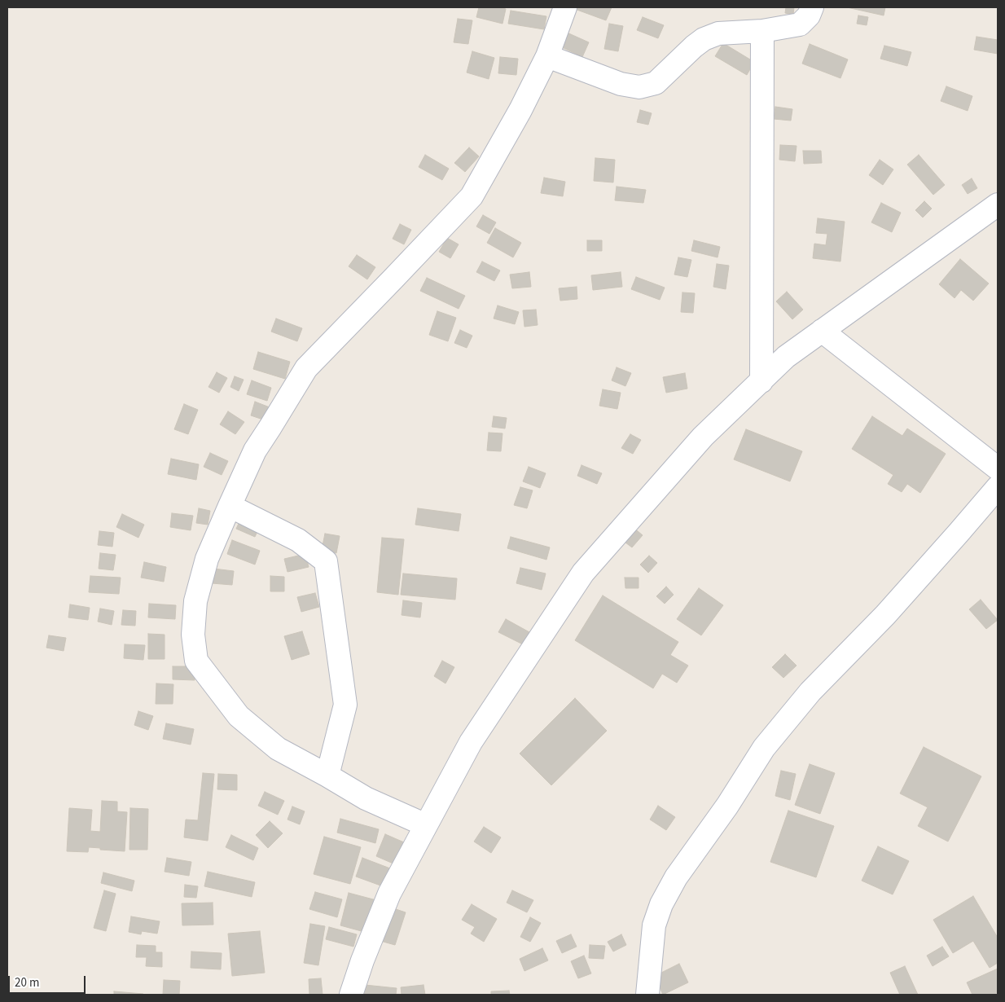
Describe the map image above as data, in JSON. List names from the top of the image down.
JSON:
{
  "scale_bar": "20 m"
}
